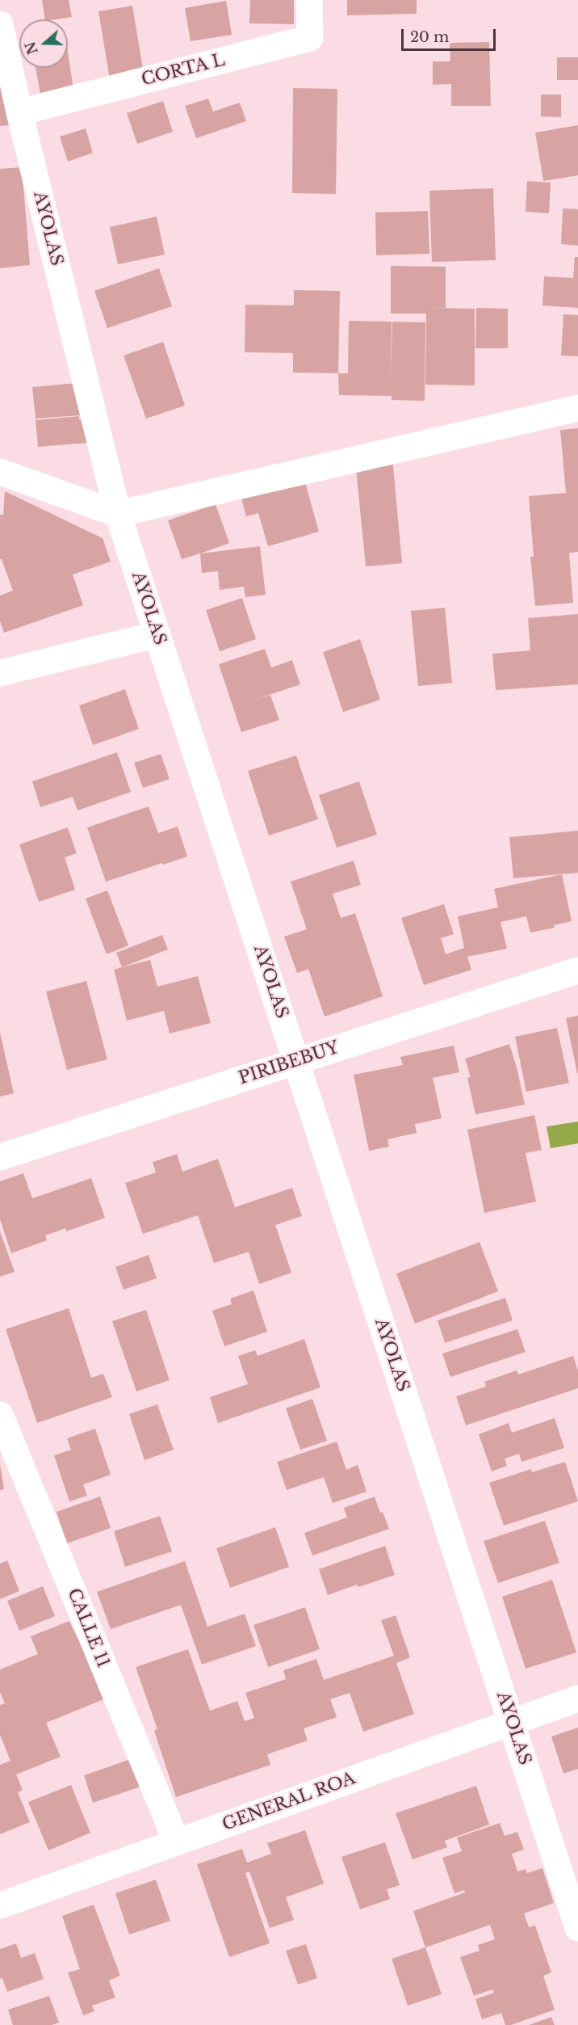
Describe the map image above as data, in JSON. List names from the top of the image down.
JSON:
{
  "streets": {
    "street": [
      "CORTA L",
      "AYOLAS",
      "PIRIBEBUY",
      "CALLE 11",
      "GENERAL ROA"
    ]
  },
  "crossings": [
    ["CORTA L", "AYOLAS"],
    ["AYOLAS", "PIRIBEBUY"],
    ["AYOLAS", "GENERAL ROA"],
    ["CALLE 11", "GENERAL ROA"]
  ],
  "scale_bar": "20 m",
  "north": "left"
}
